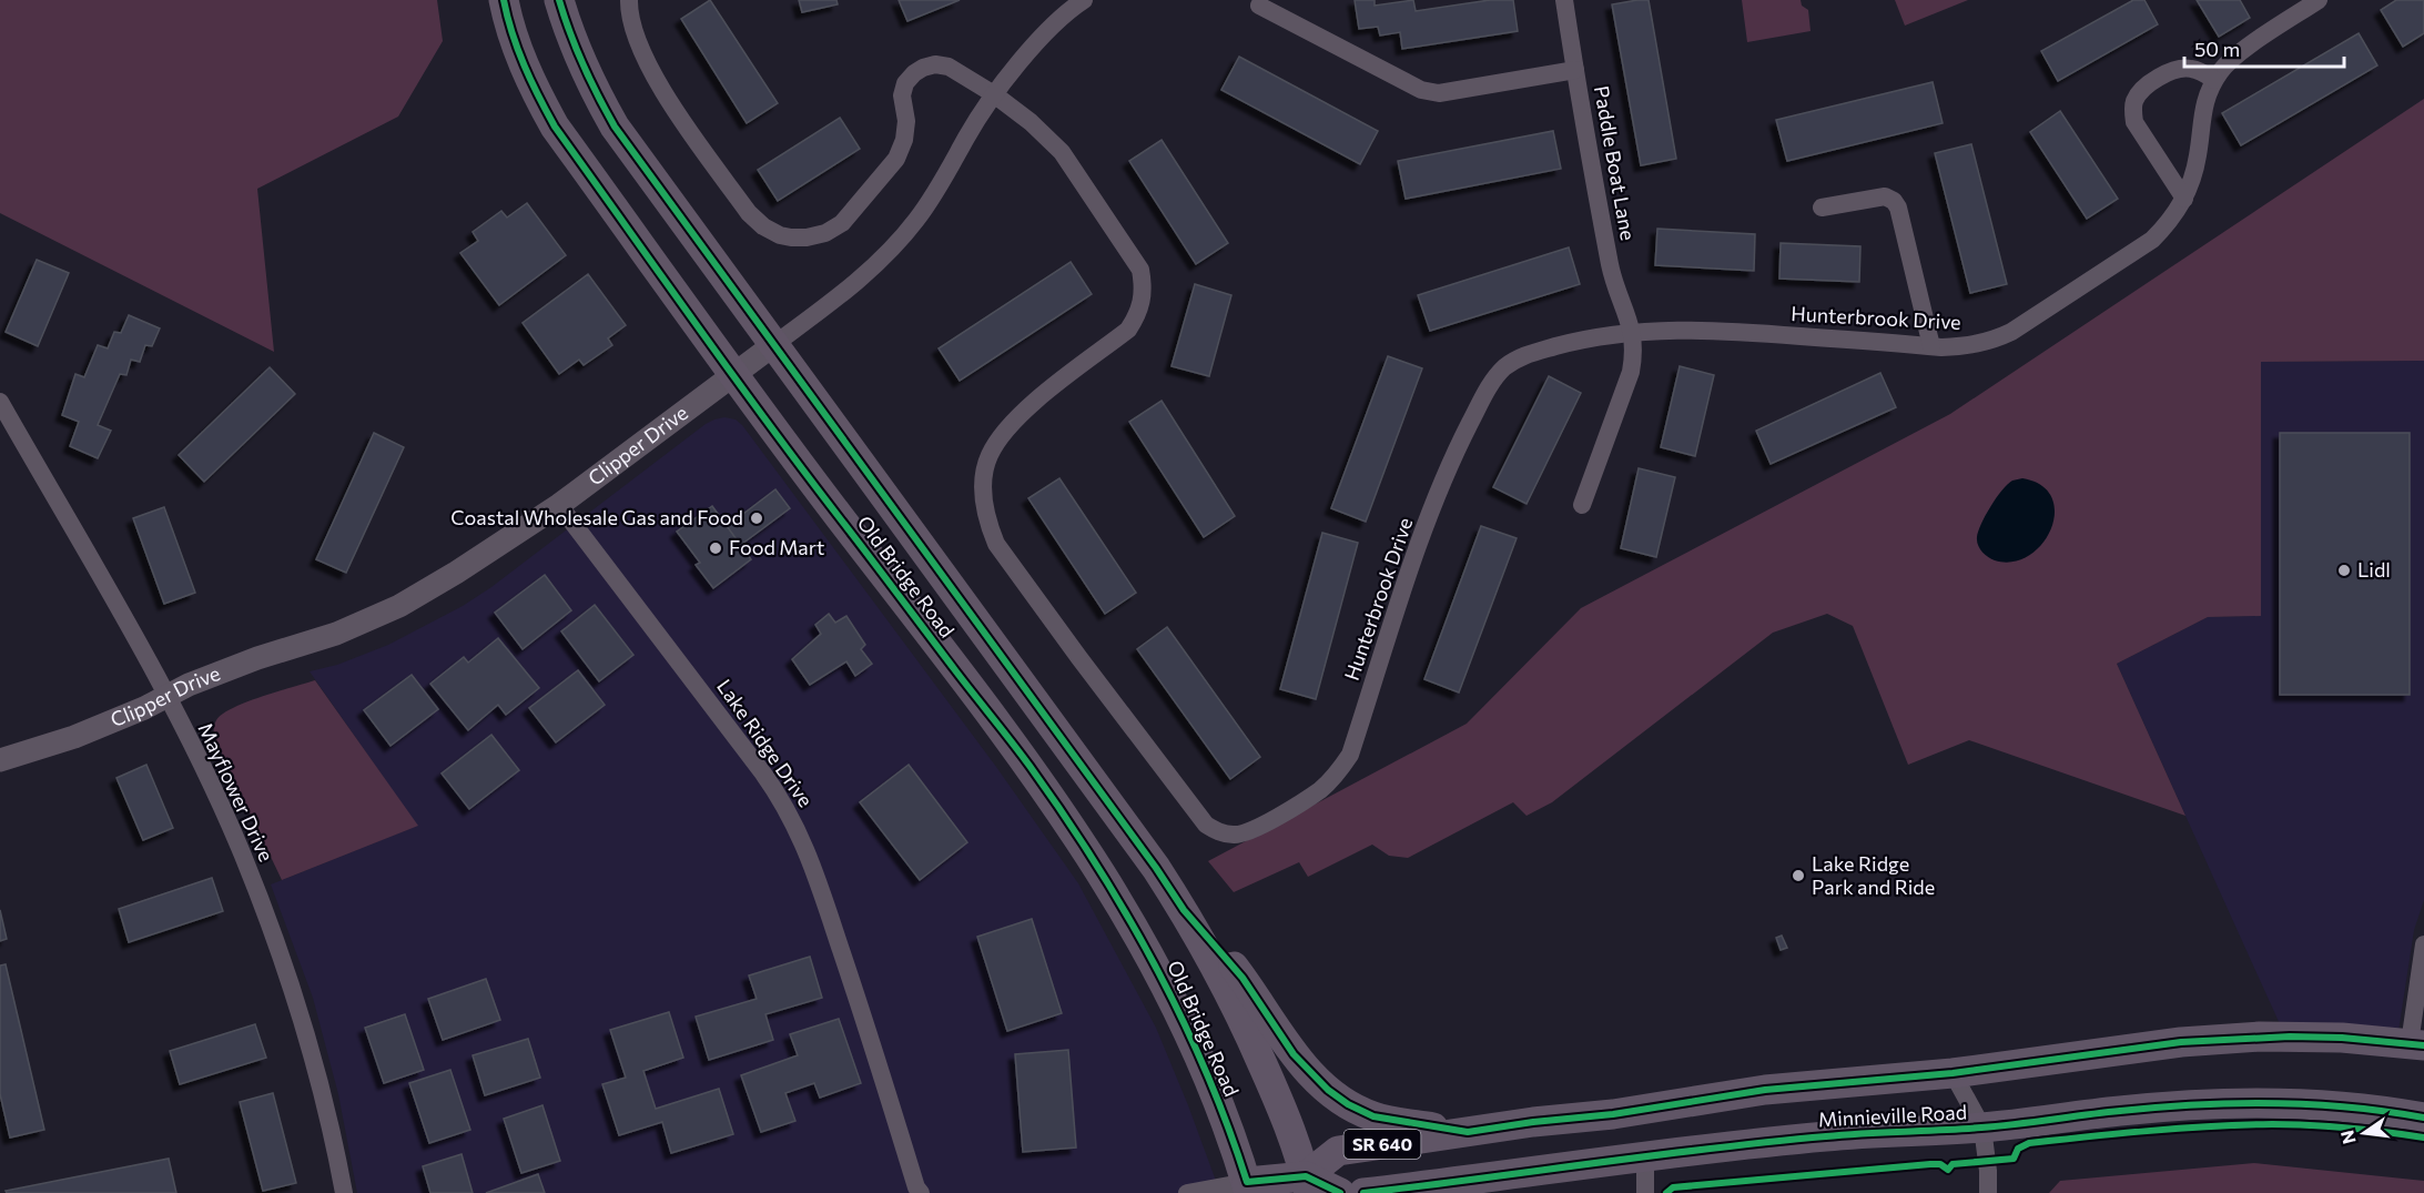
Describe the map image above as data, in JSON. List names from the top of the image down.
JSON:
{
  "streets": {
    "main road": ["Old Bridge Road", "Minnieville Road", "SR 640"],
    "street": [
      "Paddle Boat Lane",
      "Hunterbrook Drive",
      "Clipper Drive",
      "Lake Ridge Drive",
      "Mayflower Drive"
    ]
  },
  "crossings": [
    ["Paddle Boat Lane", "Hunterbrook Drive"],
    ["Hunterbrook Drive", "Clipper Drive"],
    ["Clipper Drive", "Old Bridge Road"],
    ["Clipper Drive", "Lake Ridge Drive"],
    ["Clipper Drive", "Mayflower Drive"],
    ["Old Bridge Road", "Minnieville Road"]
  ],
  "places": [
    "Coastal Wholesale Gas and Food",
    "Food Mart",
    "Lidl",
    "Lake Ridge Park and Ride"
  ],
  "scale_bar": "50 m",
  "north": "left"
}
